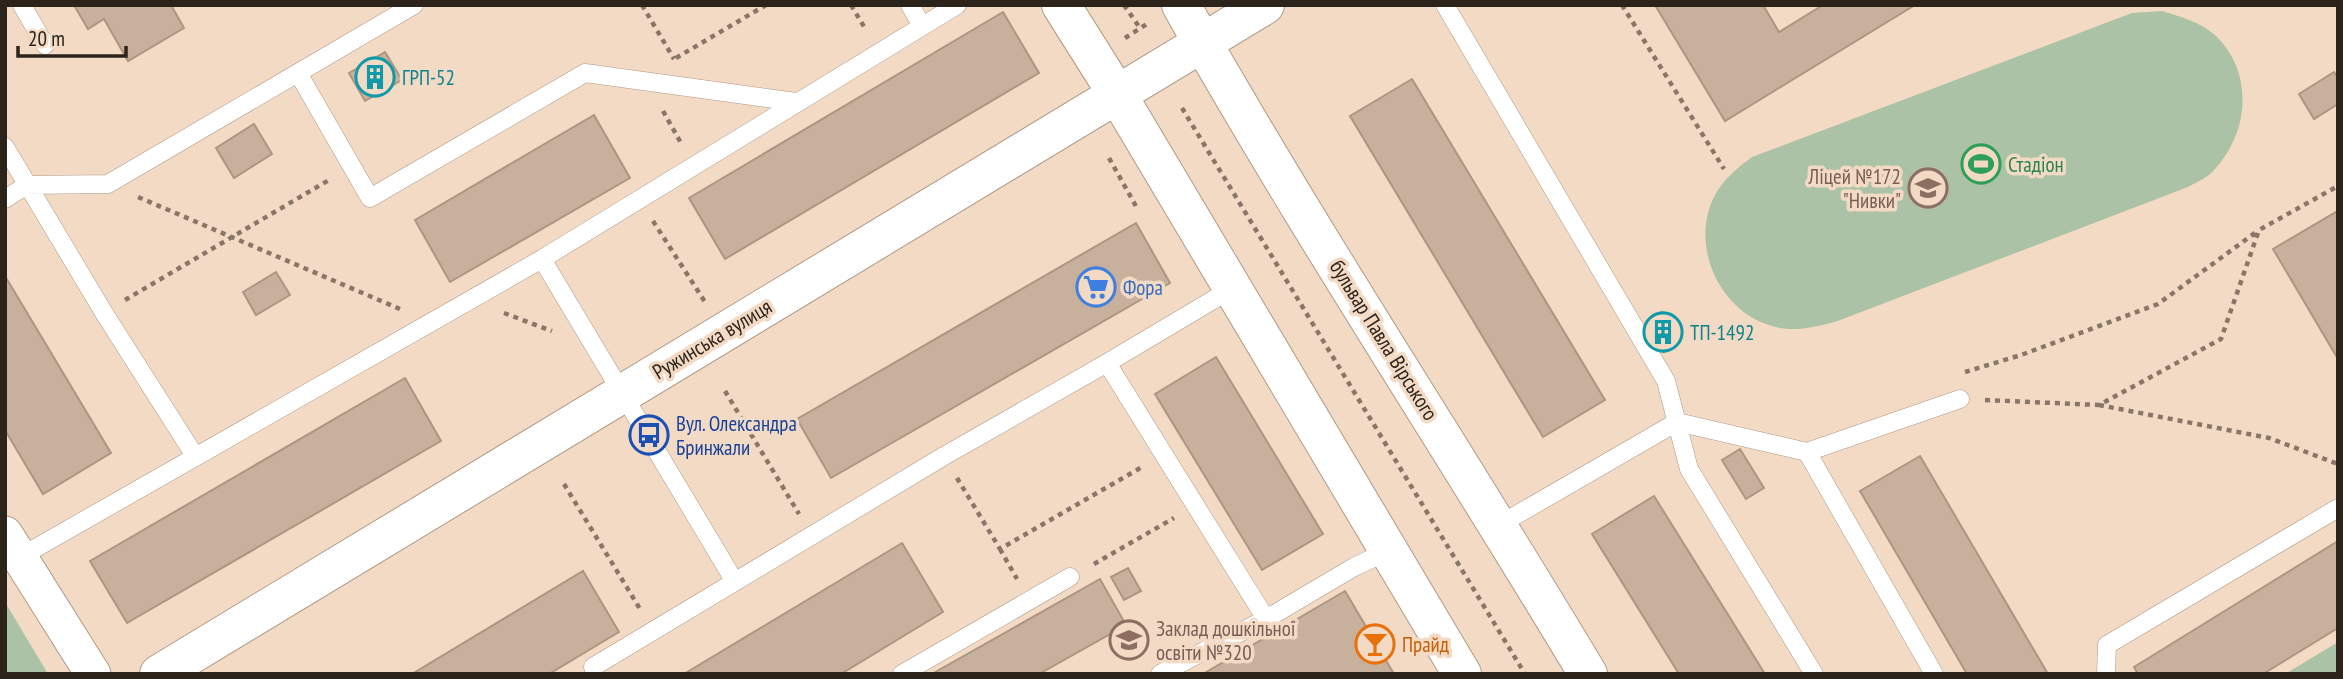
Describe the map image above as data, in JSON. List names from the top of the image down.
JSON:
{
  "streets": {
    "street": ["Ружинська вулиця", "бульвар Павла Вірського"]
  },
  "crossings": [
    ["Ружинська вулиця", "бульвар Павла Вірського"]
  ],
  "places": {
    "building": ["ГРП-52", "ТП-1492"],
    "sports": ["Стадіон"],
    "school or university": ["Ліцей №172 \"Нивки\"", "Заклад дошкільної освіти №320"],
    "supermarket": ["Фора"],
    "bus stop": ["Вул. Олександра Бринжали"],
    "bar": ["Прайд"]
  },
  "scale_bar": "20 m"
}
